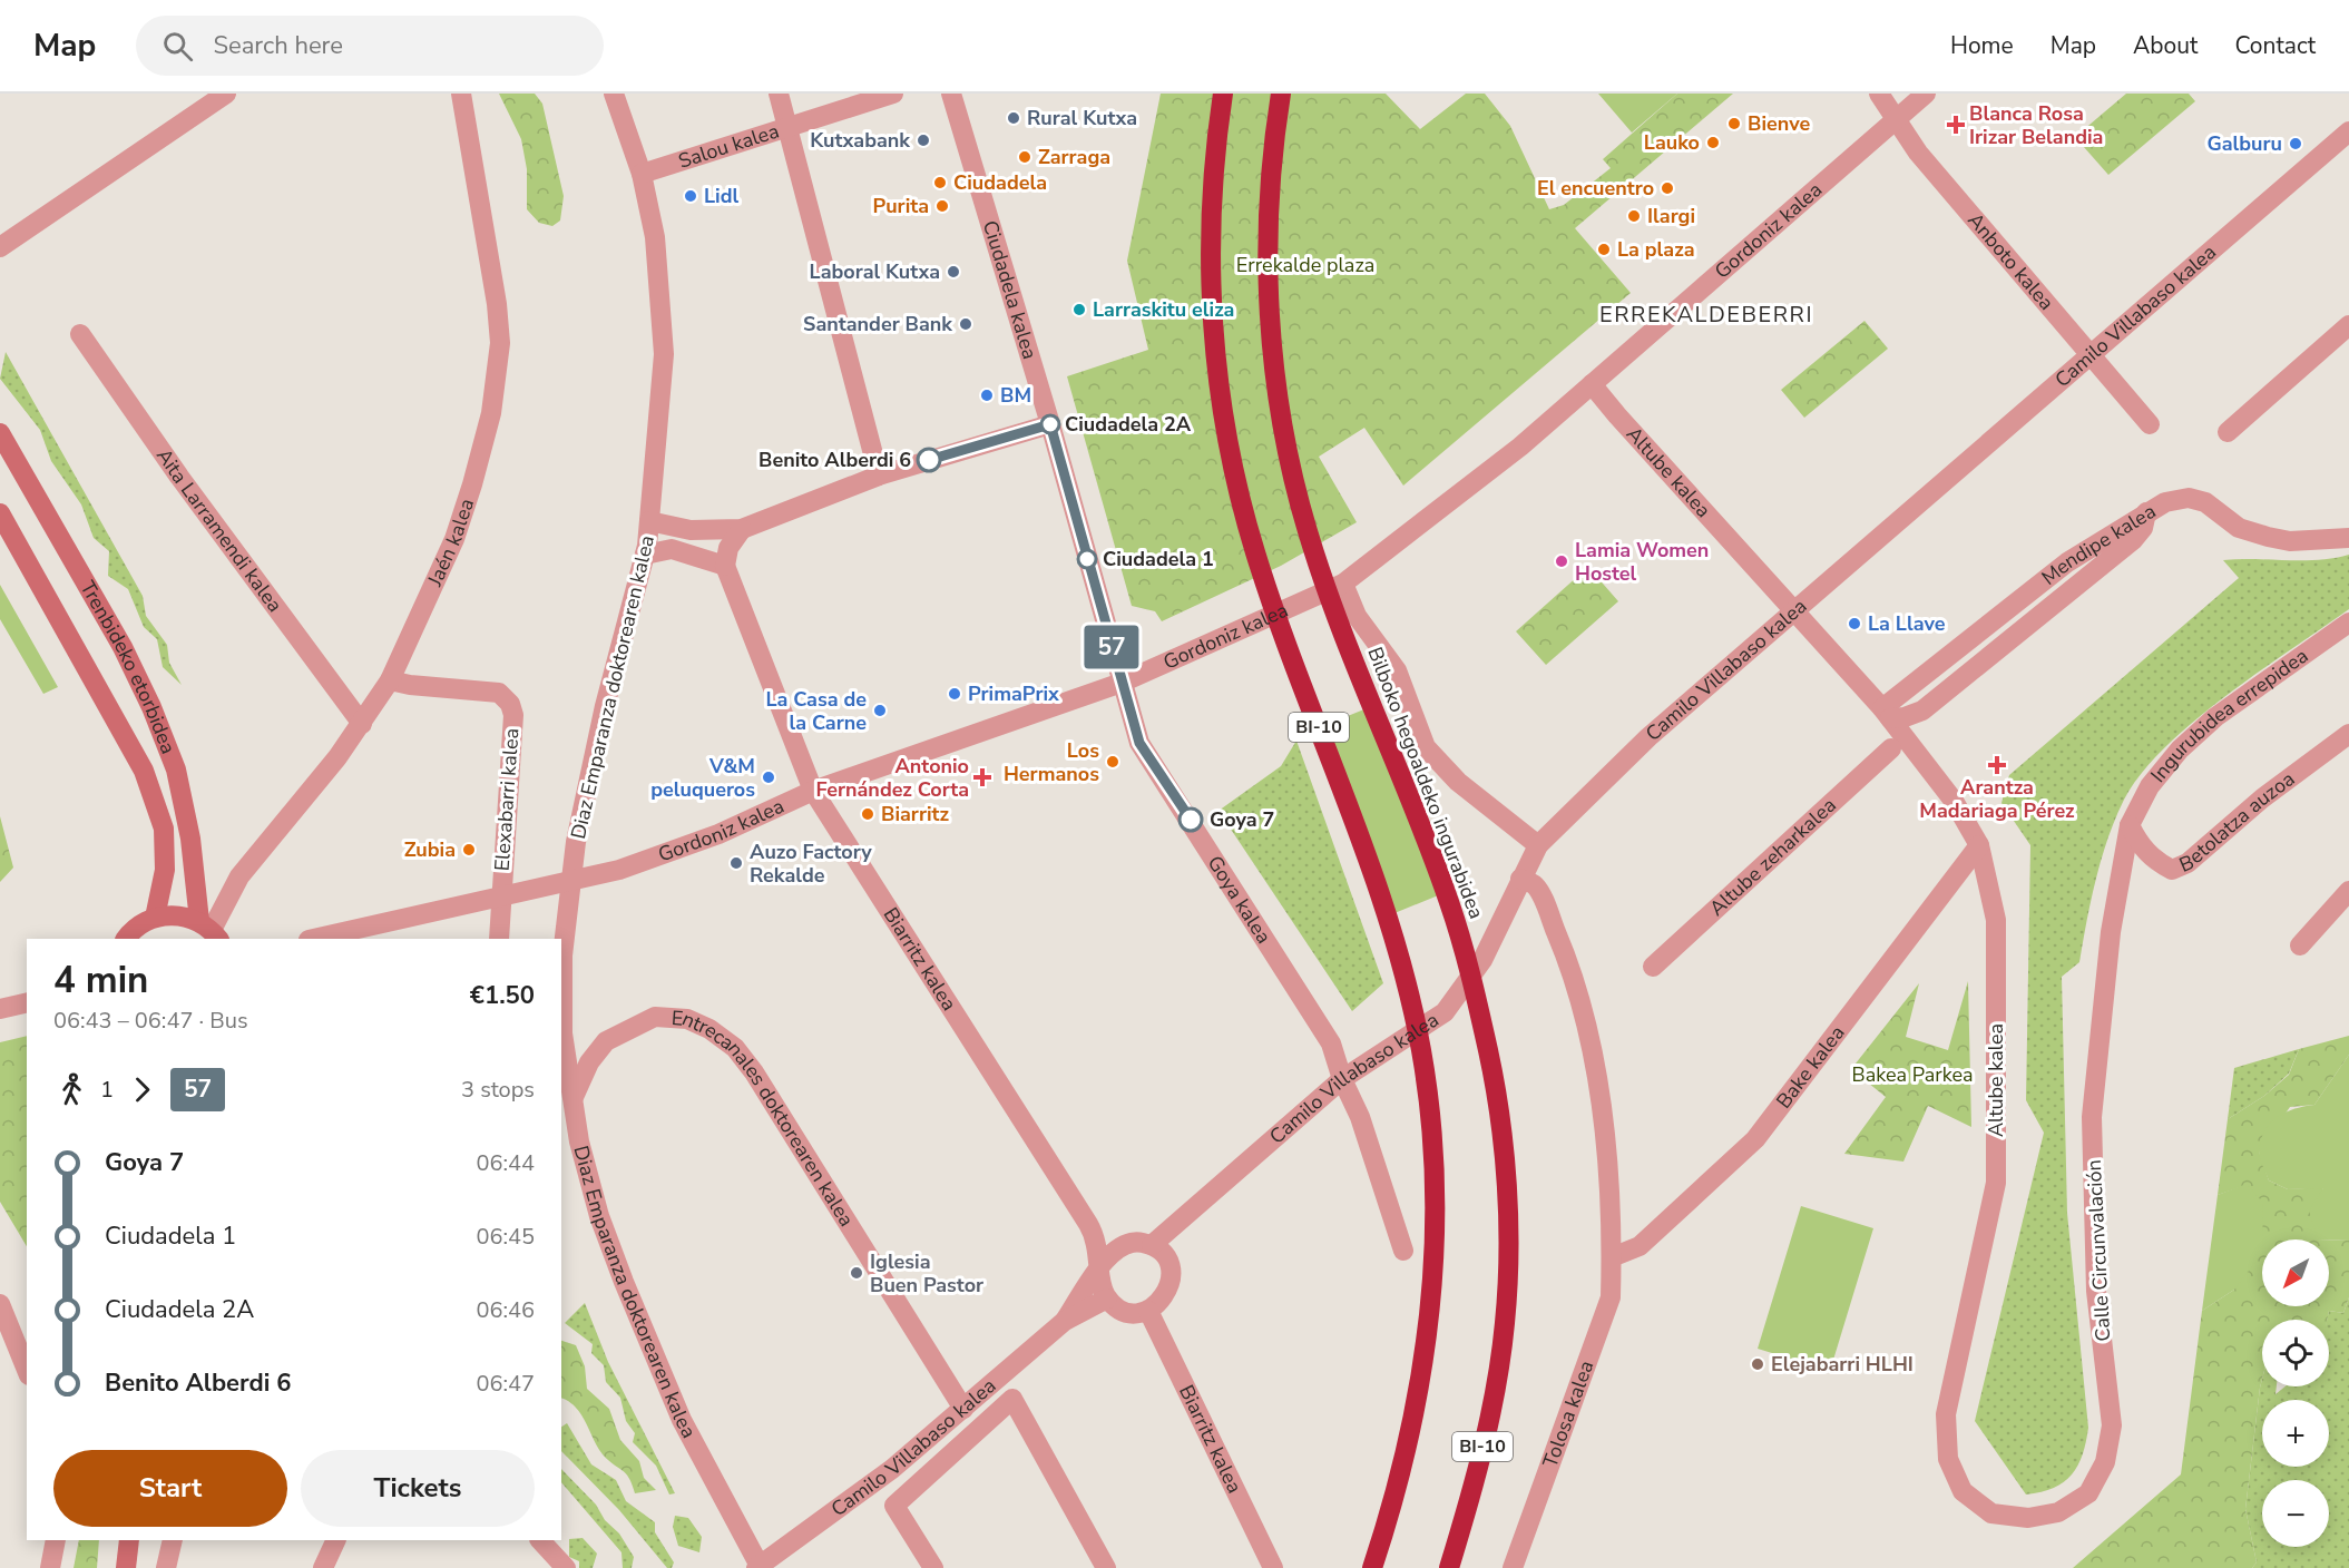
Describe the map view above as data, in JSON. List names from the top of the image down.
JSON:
{
  "streets": {
    "highway": ["BI-10", "Bilboko hegoaldeko ingurabidea"],
    "street": [
      "Salou kalea",
      "Gordoniz kalea",
      "Anboto kalea",
      "Ciudadela kalea",
      "Camilo Villabaso kalea",
      "Altube kalea",
      "Aita Larramendi kalea",
      "Jaén kalea",
      "Mendipe kalea",
      "Trenbideko etorbidea",
      "Diaz Emparanza doktorearen kalea",
      "Ingurubidea errepidea",
      "Elexabarri kalea",
      "Betolatza auzoa",
      "Altube zeharkalea",
      "Goya kalea",
      "Biarritz kalea",
      "Bake kalea",
      "Entrecanales doktorearen kalea",
      "Calle Circunvalación",
      "Tolosa kalea"
    ]
  },
  "crossings": [
    ["Salou kalea", "Diaz Emparanza doktorearen kalea"],
    ["Gordoniz kalea", "Anboto kalea"],
    ["Gordoniz kalea", "Ciudadela kalea"],
    ["Gordoniz kalea", "Altube kalea"],
    ["Gordoniz kalea", "Goya kalea"],
    ["Gordoniz kalea", "Biarritz kalea"],
    ["Anboto kalea", "Camilo Villabaso kalea"],
    ["Ciudadela kalea", "Goya kalea"],
    ["Camilo Villabaso kalea", "Altube kalea"],
    ["Camilo Villabaso kalea", "Diaz Emparanza doktorearen kalea"],
    ["Camilo Villabaso kalea", "Goya kalea"],
    ["Camilo Villabaso kalea", "Biarritz kalea"],
    ["Camilo Villabaso kalea", "Entrecanales doktorearen kalea"],
    ["Camilo Villabaso kalea", "Tolosa kalea"],
    ["Altube kalea", "Mendipe kalea"],
    ["Altube kalea", "Bake kalea"],
    ["Altube kalea", "Calle Circunvalación"],
    ["Aita Larramendi kalea", "Jaén kalea"],
    ["Jaén kalea", "Trenbideko etorbidea"],
    ["Jaén kalea", "Elexabarri kalea"],
    ["Diaz Emparanza doktorearen kalea", "Entrecanales doktorearen kalea"],
    ["Ingurubidea errepidea", "Betolatza auzoa"],
    ["Ingurubidea errepidea", "Calle Circunvalación"],
    ["Betolatza auzoa", "Calle Circunvalación"],
    ["Bake kalea", "Tolosa kalea"]
  ],
  "districts": ["ERREKALDEBERRI"],
  "parks": ["Errekalde plaza", "Bakea Parkea"],
  "places": {
    "other": [
      "Rural Kutxa",
      "Bienve",
      "Kutxabank",
      "Lauko",
      "Galburu",
      "Zarraga",
      "Ciudadela",
      "El encuentro",
      "Lidl",
      "Purita",
      "Ilargi",
      "La plaza",
      "Laboral Kutxa",
      "Larraskitu eliza",
      "Santander Bank",
      "BM",
      "Ciudadela 2A",
      "Benito Alberdi 6",
      "Ciudadela 1",
      "Lamia Women Hostel",
      "La Llave",
      "PrimaPrix",
      "La Casa de la Carne",
      "Los Hermanos",
      "V&M peluqueros",
      "Biarritz",
      "Goya 7",
      "Zubia",
      "Auzo Factory Rekalde",
      "Iglesia Buen Pastor",
      "Elejabarri HLHI"
    ],
    "health": ["Blanca Rosa Irizar Belandia", "Arantza Madariaga Pérez", "Antonio Fernández Corta"]
  },
  "lines": ["bus line 57"],
  "north": "bottom left",
  "page": {
    "header": "Map",
    "search": "Search here",
    "nav": [
      "Home",
      "Map",
      "About",
      "Contact"
    ],
    "on_map": "57",
    "heading": ["4 min", "06:43 – 06:47 · Bus", "€1.50"],
    "legs": ["1", "57", "3 stops"],
    "list": [
      {
        "name": "Goya 7",
        "value": "06:44"
      },
      {
        "name": "Ciudadela 1",
        "value": "06:45"
      },
      {
        "name": "Ciudadela 2A",
        "value": "06:46"
      },
      {
        "name": "Benito Alberdi 6",
        "value": "06:47"
      }
    ],
    "map_buttons": ["+", "−"],
    "buttons": ["Start", "Tickets"]
  }
}
